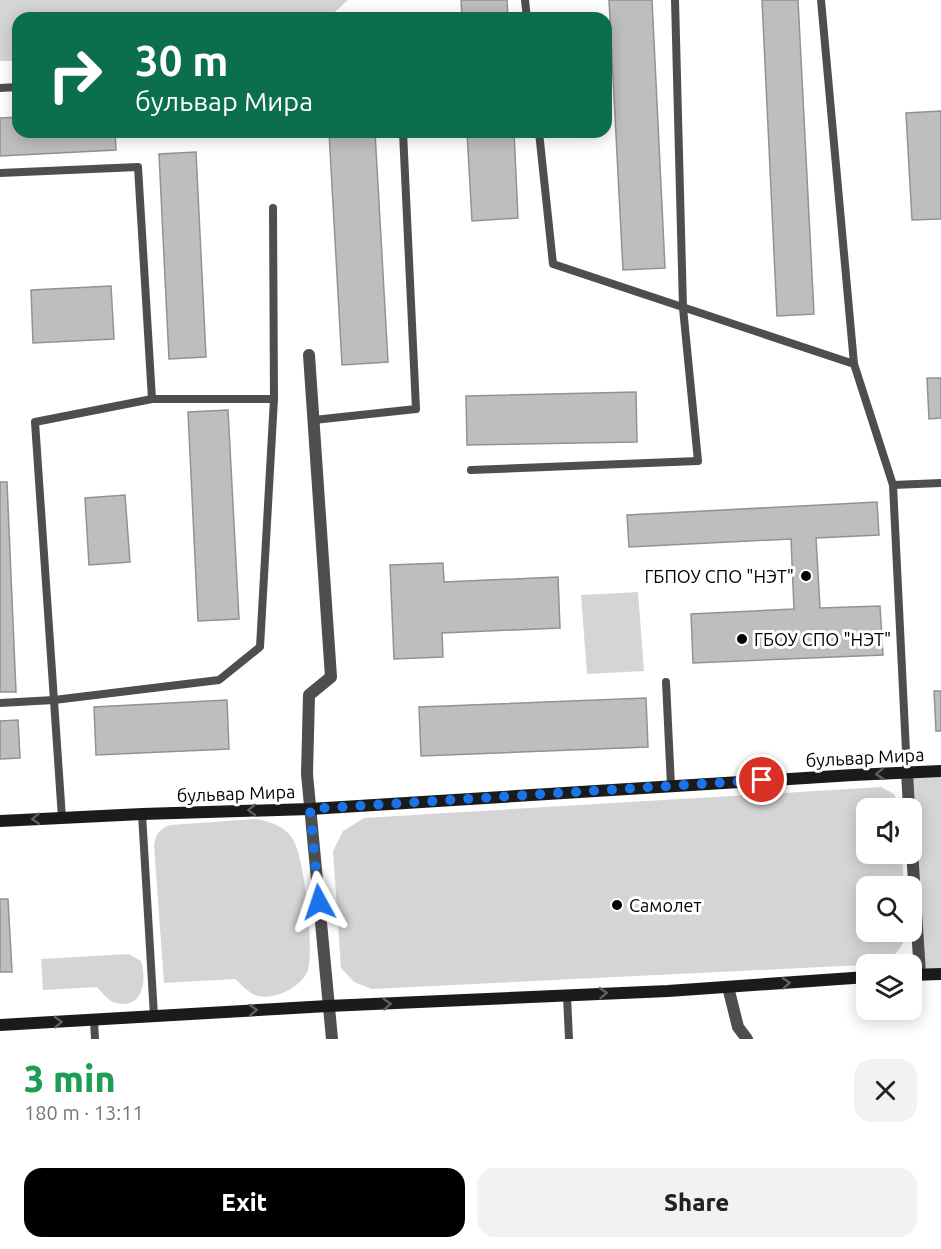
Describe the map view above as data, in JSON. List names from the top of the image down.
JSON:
{
  "streets": {
    "street": ["бульвар Мира"]
  },
  "one_way": ["бульвар Мира"],
  "places": ["ГБПОУ СПО \"НЭТ\"", "ГБОУ СПО \"НЭТ\"", "Самолет"],
  "page": {
    "turn": ["30 m", "бульвар Мира"],
    "heading": ["3 min", "180 m · 13:11"],
    "buttons": ["Exit", "Share"]
  }
}
